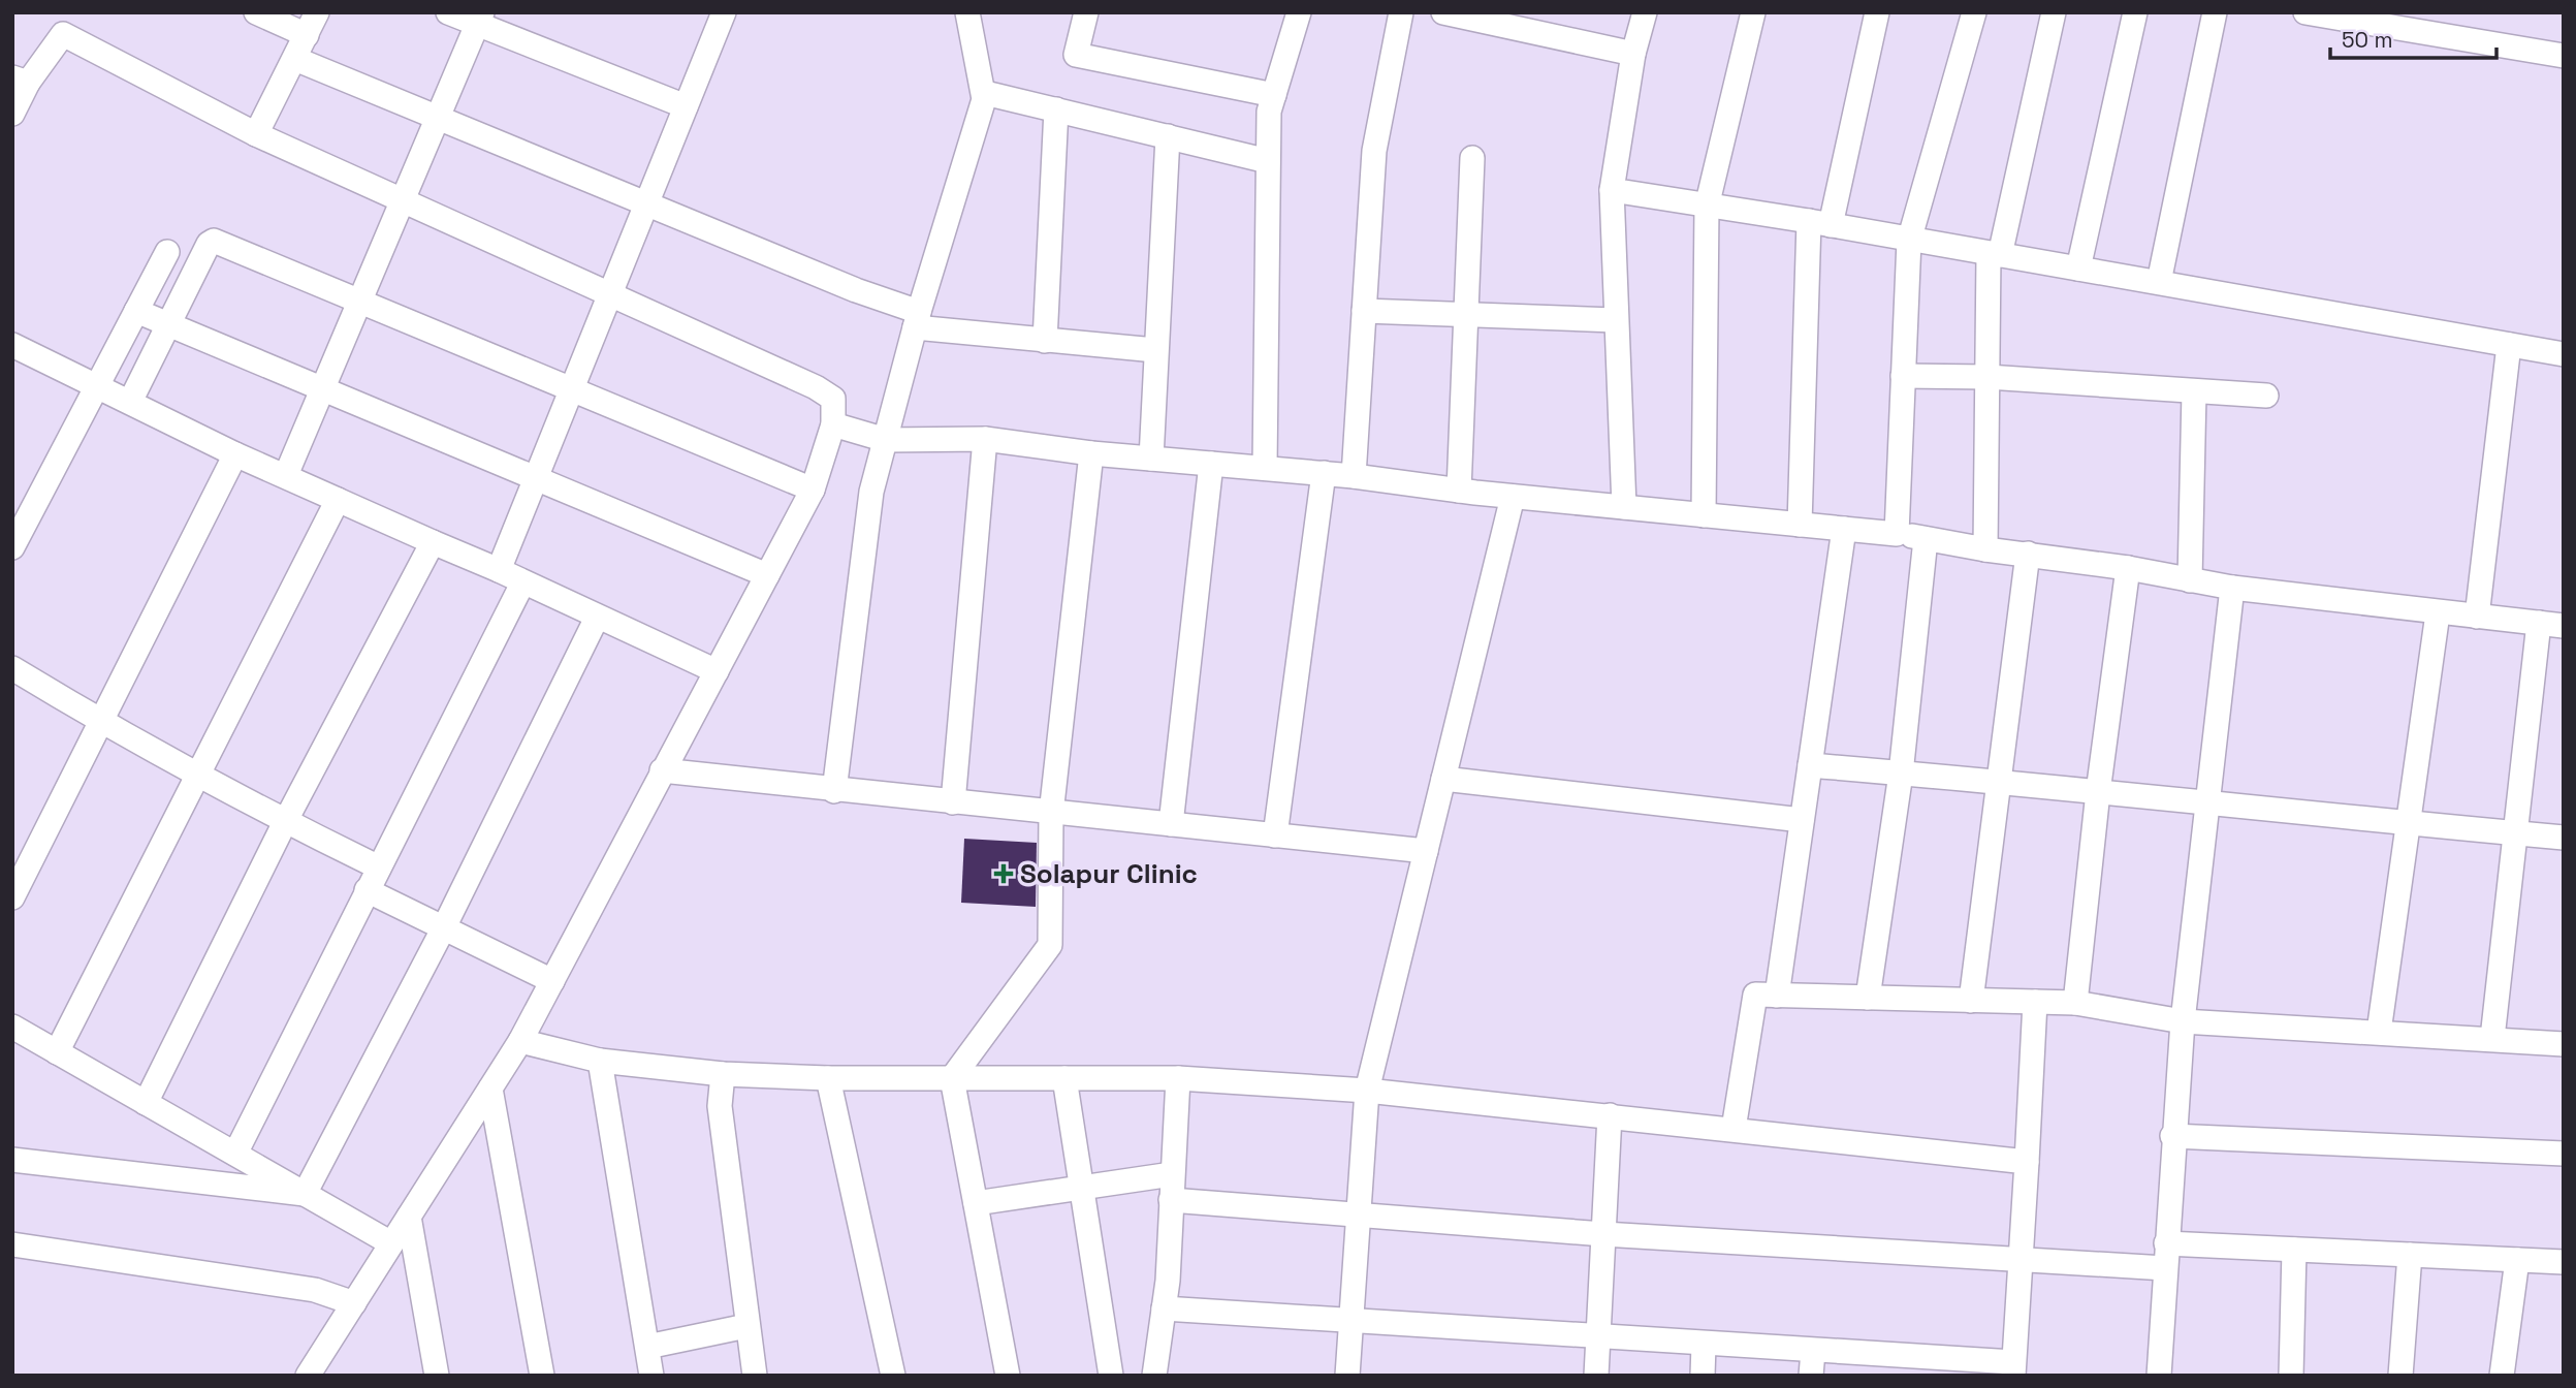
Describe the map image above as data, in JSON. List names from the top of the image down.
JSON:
{
  "places": {
    "health": ["Solapur Clinic"]
  },
  "scale_bar": "50 m"
}
